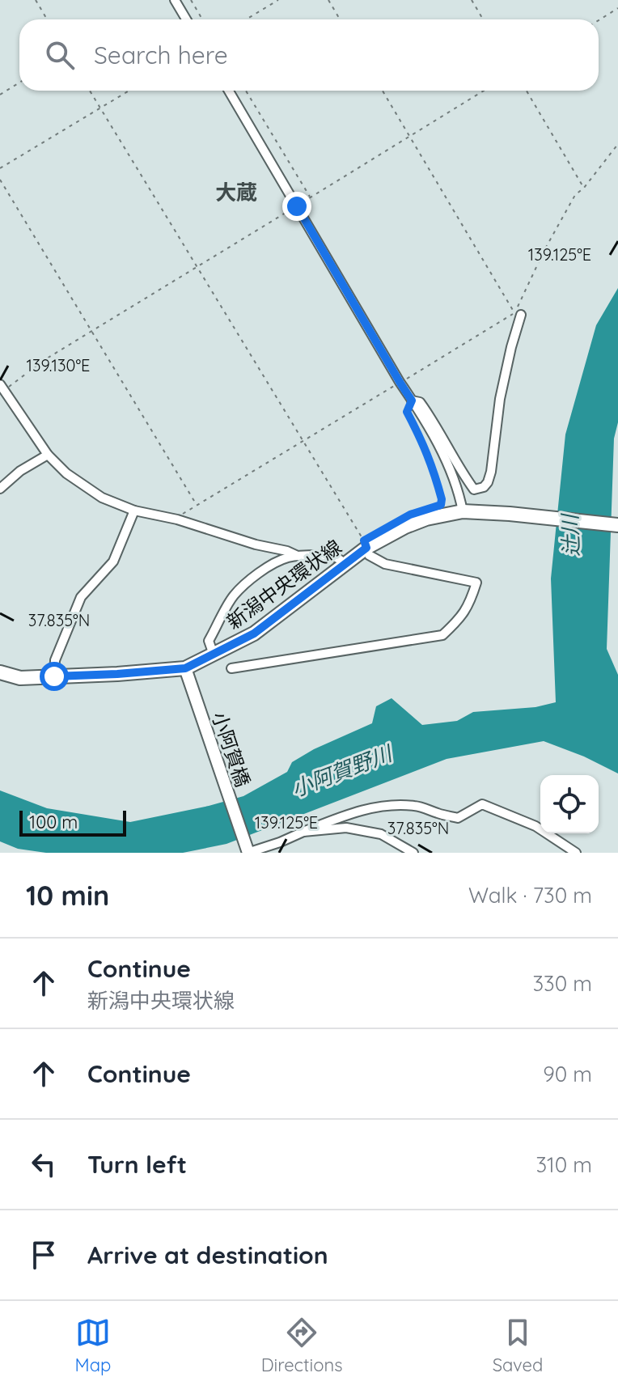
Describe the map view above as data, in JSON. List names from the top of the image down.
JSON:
{
  "streets": {
    "main road": ["新潟中央環状線"],
    "street": ["小阿賀橋"]
  },
  "crossings": [
    ["新潟中央環状線", "小阿賀橋"]
  ],
  "districts": ["大蔵"],
  "water": ["辻川", "小阿賀野川"],
  "scale_bar": "100 m",
  "page": {
    "search": "Search here",
    "scale": "100 m",
    "heading": ["10 min", "Walk · 730 m"],
    "list": [
      ["Continue", "新潟中央環状線", "330 m"],
      ["Continue", "90 m"],
      ["Turn left", "310 m"],
      "Arrive at destination"
    ],
    "nav": ["Map", "Directions", "Saved"]
  },
  "coordinates": ["139.125°E", "139.130°E", "37.835°N"]
}
